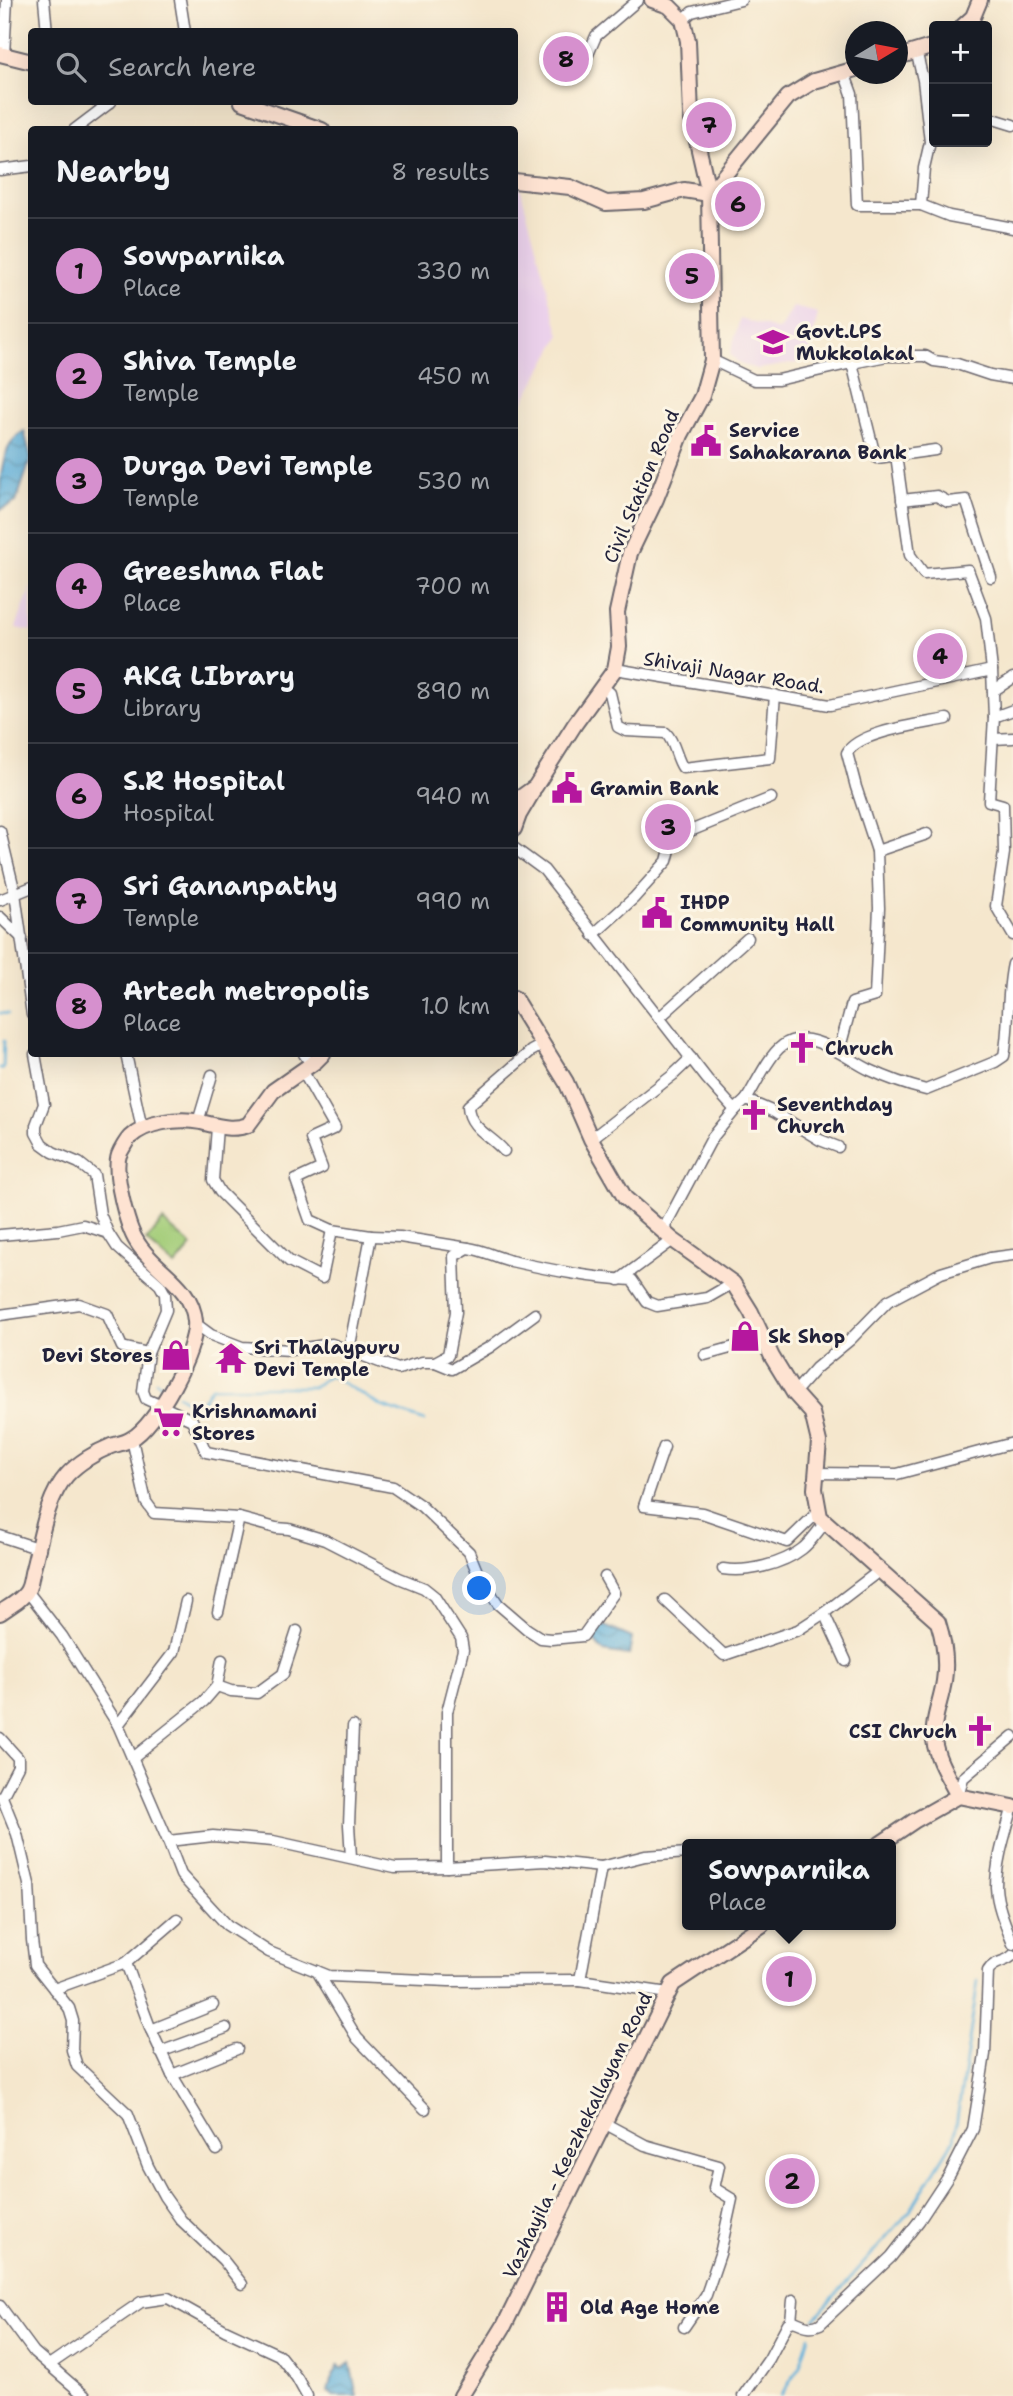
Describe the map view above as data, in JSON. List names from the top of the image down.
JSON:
{
  "streets": {
    "main road": ["Civil Station Road", "Vazhayila - Keezhekallayam Road"],
    "street": ["Shivaji Nagar Road."]
  },
  "crossings": [
    ["Civil Station Road", "Shivaji Nagar Road."]
  ],
  "places": {
    "school or university": ["Govt.LPS Mukkolakal"],
    "public building": ["Service Sahakarana Bank", "Gramin Bank", "IHDP Community Hall"],
    "church": ["Chruch", "Seventhday Church", "CSI Chruch"],
    "shop": ["Sk Shop", "Devi Stores"],
    "temple": ["Sri Thalaypuru Devi Temple"],
    "supermarket": ["Krishnamani Stores"],
    "building": ["Old Age Home"]
  },
  "north": "right",
  "page": {
    "map_buttons": ["+", "−"],
    "search": "Search here",
    "pins": [
      "8",
      "7",
      "6",
      "5",
      "4",
      "3",
      "1",
      "2"
    ],
    "heading": ["Nearby", "8 results"],
    "list": [
      {
        "mark": "1",
        "name": "Sowparnika",
        "note": "Place",
        "value": "330 m"
      },
      {
        "mark": "2",
        "name": "Shiva Temple",
        "note": "Temple",
        "value": "450 m"
      },
      {
        "mark": "3",
        "name": "Durga Devi Temple",
        "note": "Temple",
        "value": "530 m"
      },
      {
        "mark": "4",
        "name": "Greeshma Flat",
        "note": "Place",
        "value": "700 m"
      },
      {
        "mark": "5",
        "name": "AKG LIbrary",
        "note": "Library",
        "value": "890 m"
      },
      {
        "mark": "6",
        "name": "S.R Hospital",
        "note": "Hospital",
        "value": "940 m"
      },
      {
        "mark": "7",
        "name": "Sri Gananpathy",
        "note": "Temple",
        "value": "990 m"
      },
      {
        "mark": "8",
        "name": "Artech metropolis",
        "note": "Place",
        "value": "1.0 km"
      }
    ],
    "popup": ["Sowparnika", "Place"]
  }
}
